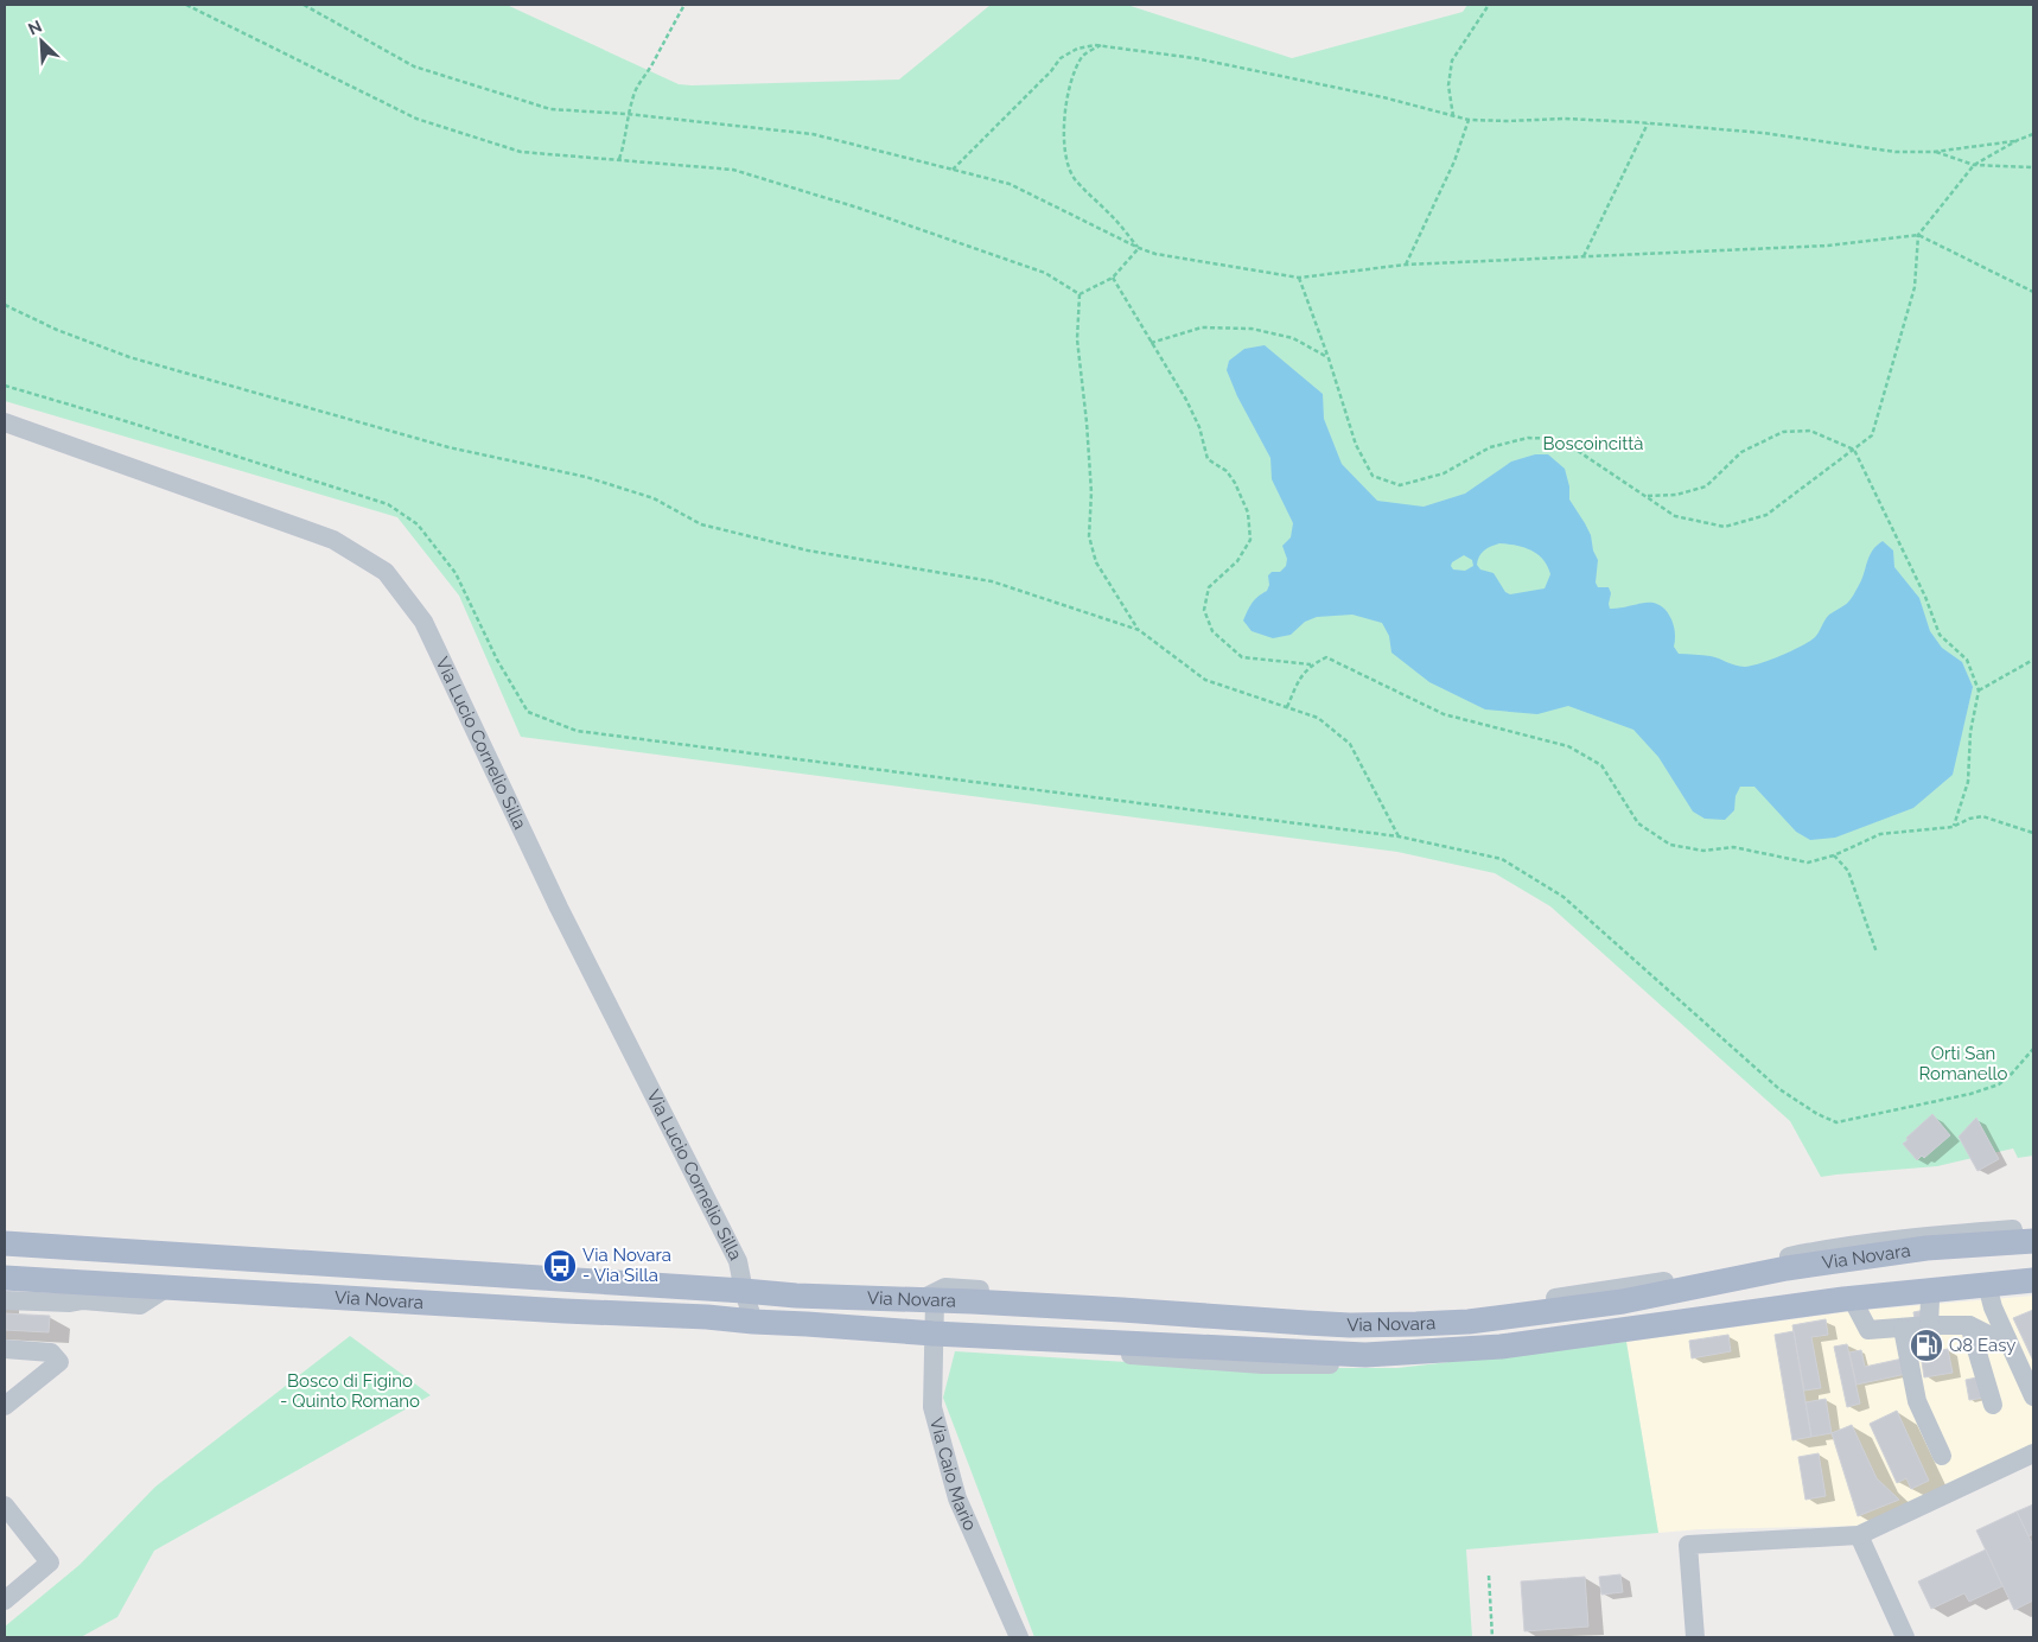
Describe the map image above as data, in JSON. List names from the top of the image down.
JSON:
{
  "streets": {
    "main road": ["Via Novara"],
    "street": ["Via Lucio Cornelio Silla", "Via Caio Mario"]
  },
  "crossings": [
    ["Via Lucio Cornelio Silla", "Via Novara"],
    ["Via Novara", "Via Caio Mario"]
  ],
  "parks": ["Boscoincittà", "Orti San Romanello", "Bosco di Figino - Quinto Romano"],
  "places": {
    "bus stop": ["Via Novara - Via Silla"],
    "fuel station": ["Q8 Easy"]
  },
  "north": "top left"
}
